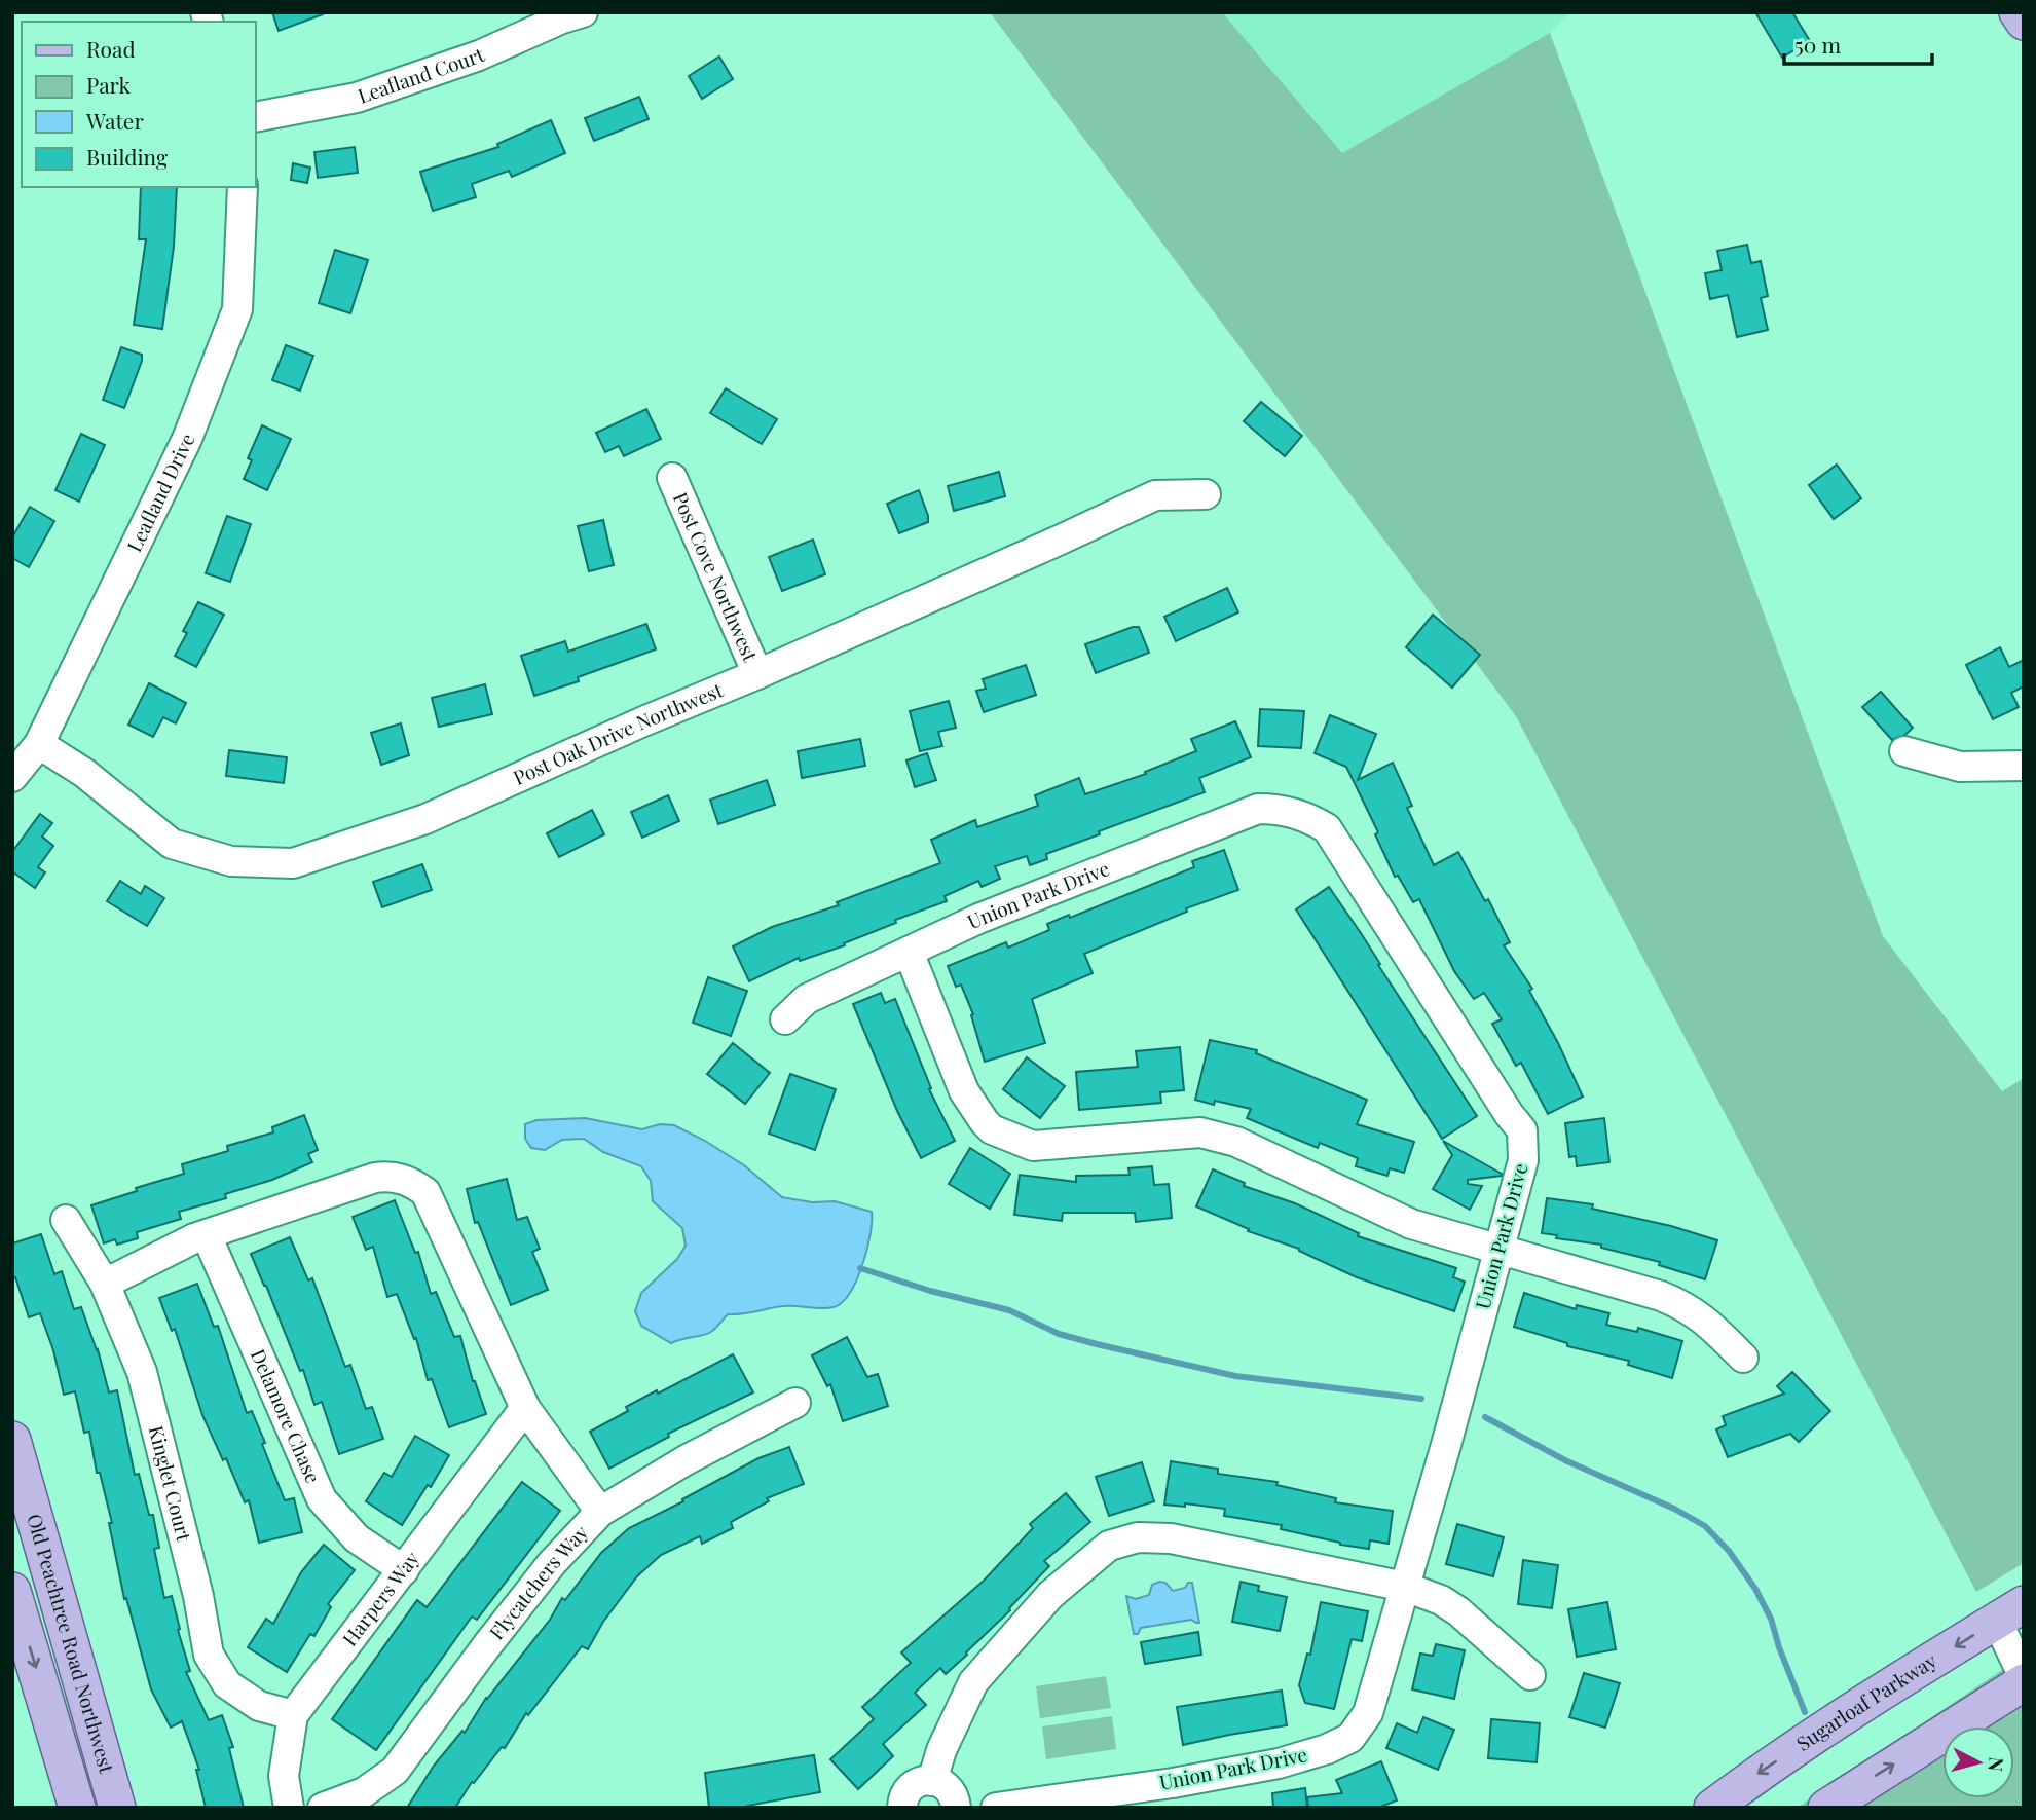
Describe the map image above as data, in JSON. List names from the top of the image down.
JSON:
{
  "streets": {
    "main road": ["Old Peachtree Road Northwest", "Sugarloaf Parkway"],
    "street": [
      "Leafland Court",
      "Leafland Drive",
      "Post Cove Northwest",
      "Post Oak Drive Northwest",
      "Union Park Drive",
      "Delamore Chase",
      "Kinglet Court",
      "Flycatchers Way",
      "Harpers Way"
    ]
  },
  "crossings": [
    ["Leafland Drive", "Post Oak Drive Northwest"],
    ["Post Cove Northwest", "Post Oak Drive Northwest"],
    ["Delamore Chase", "Harpers Way"],
    ["Kinglet Court", "Harpers Way"]
  ],
  "legend": [
    "Road",
    "Park",
    "Water",
    "Building"
  ],
  "scale_bar": "50 m",
  "north": "right"
}
